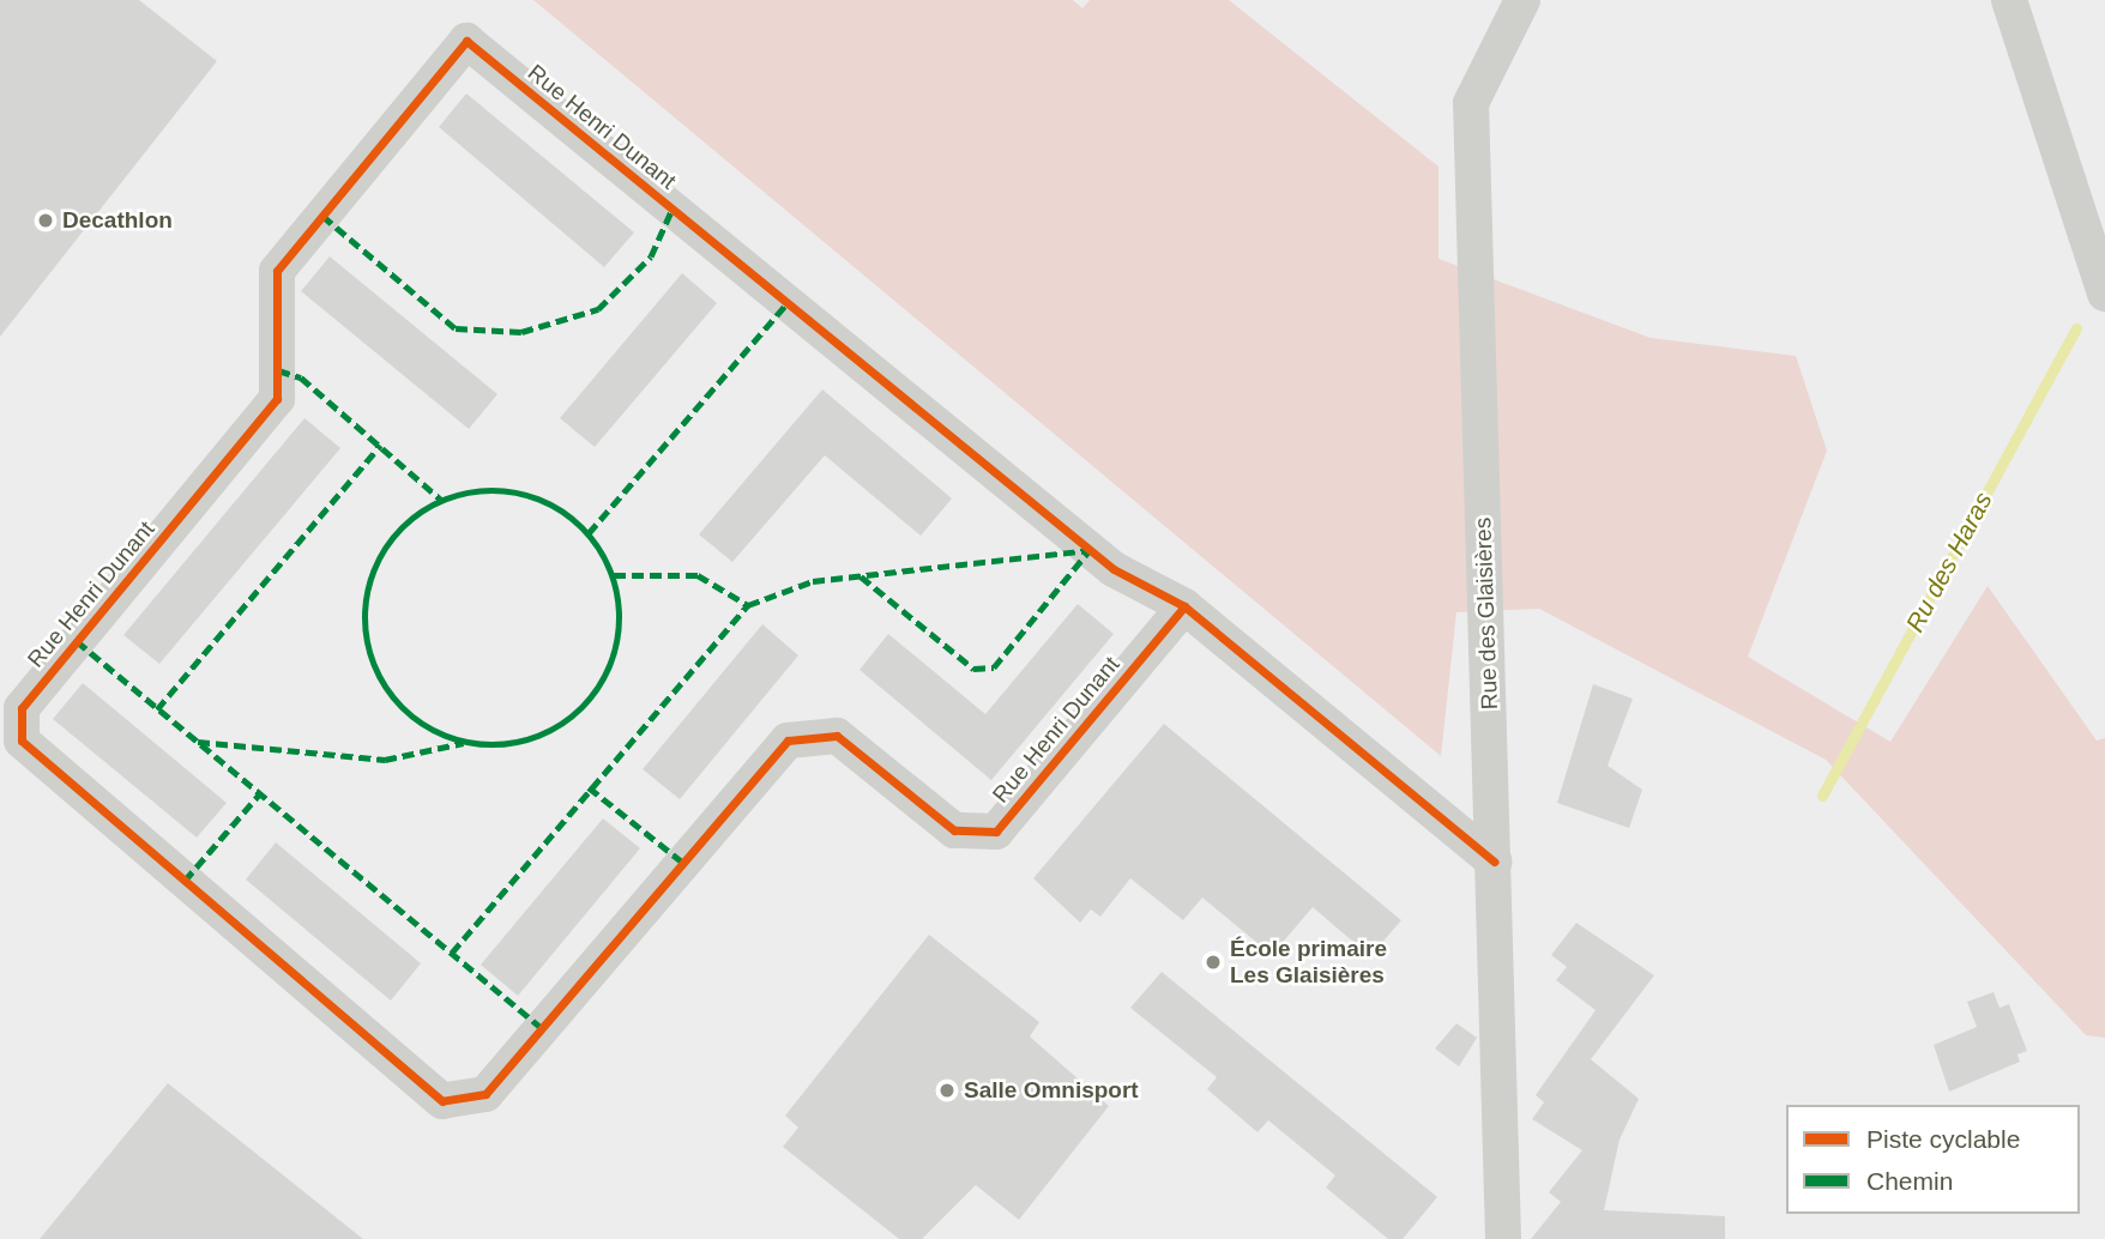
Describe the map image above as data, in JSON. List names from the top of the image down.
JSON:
{
  "streets": {
    "street": ["Rue Henri Dunant", "Rue des Glaisières"]
  },
  "crossings": [
    ["Rue Henri Dunant", "Rue des Glaisières"]
  ],
  "water": ["Ru des Haras"],
  "places": ["Decathlon", "École primaire Les Glaisières", "Salle Omnisport"],
  "legend": ["Piste cyclable", "Chemin"]
}
